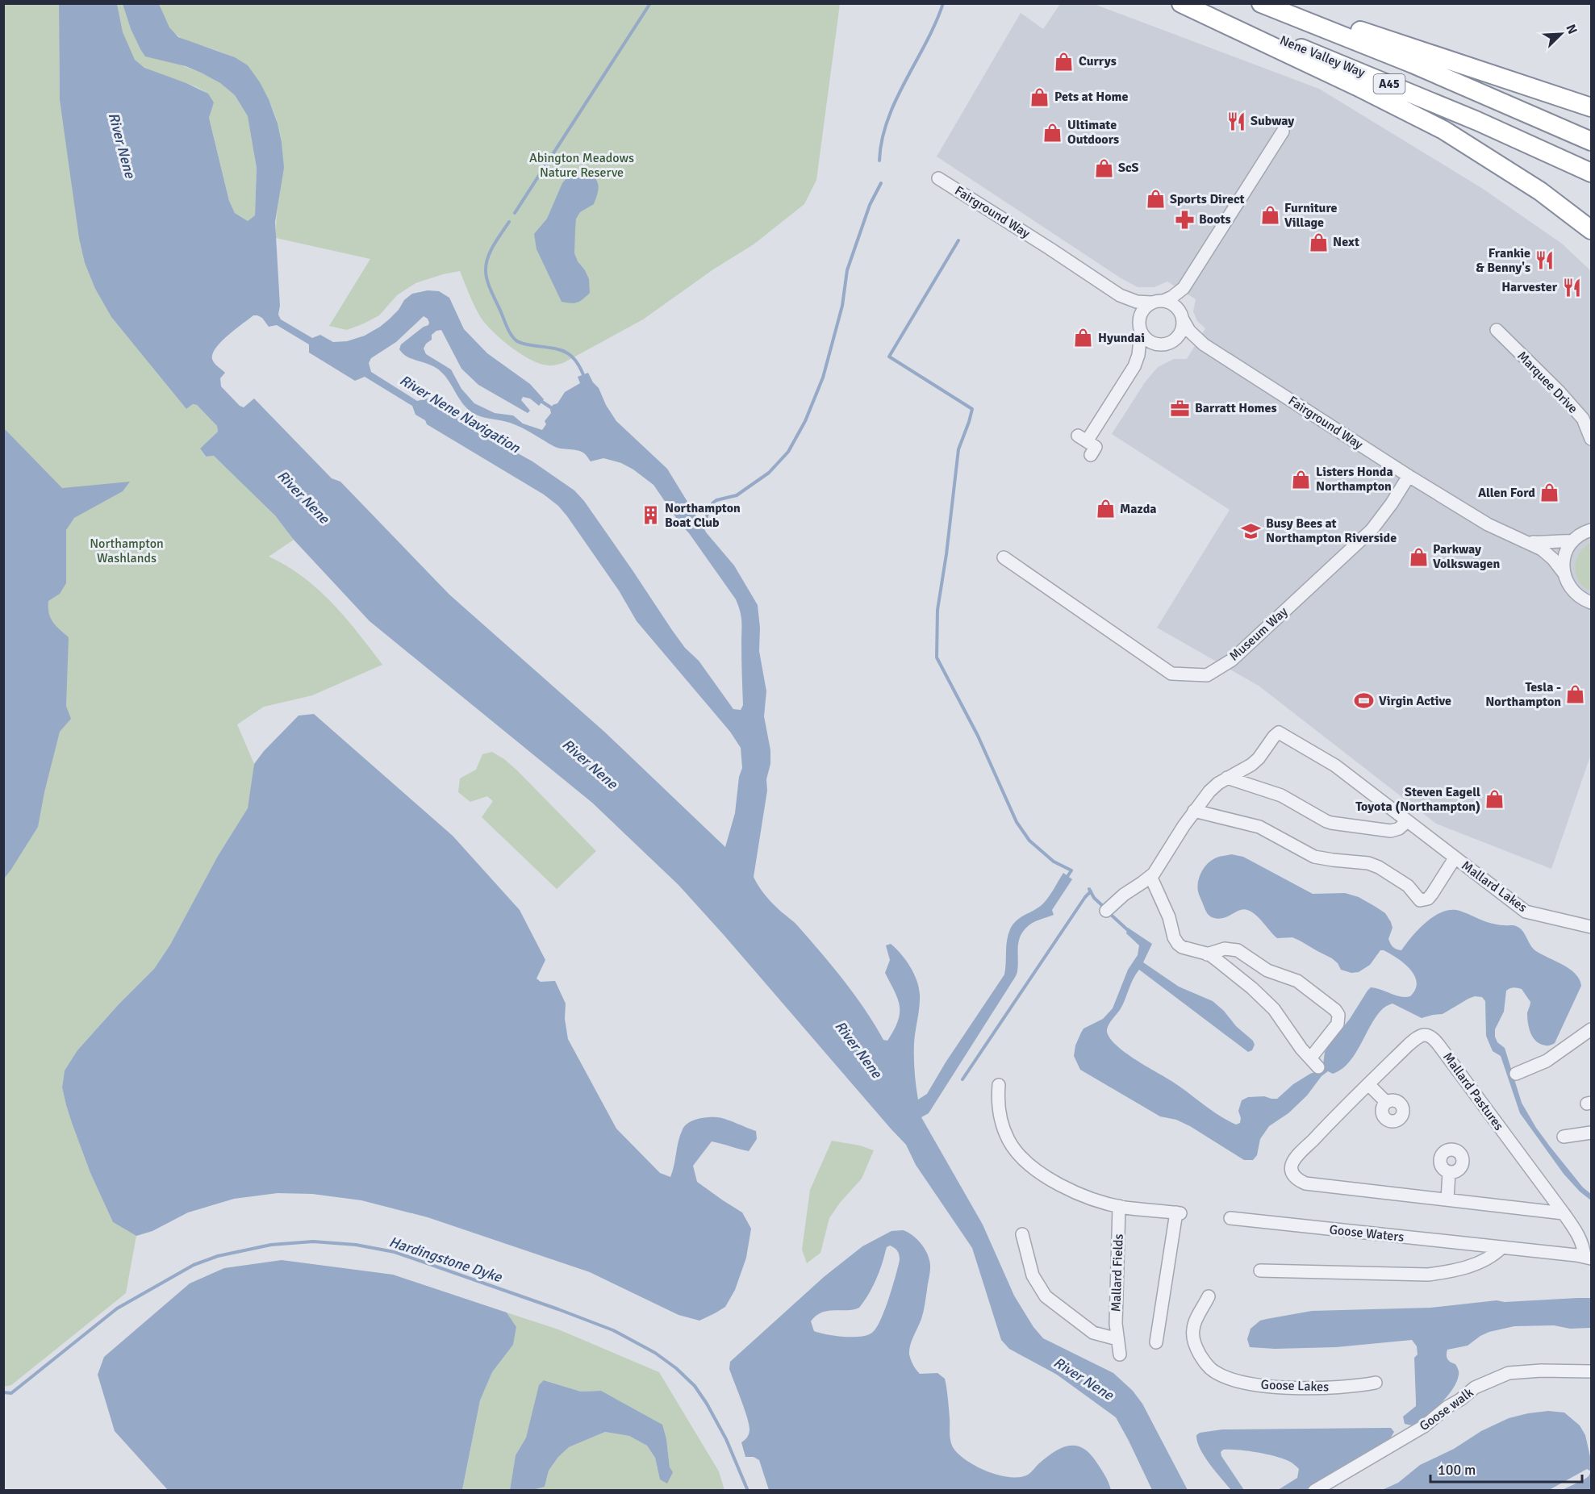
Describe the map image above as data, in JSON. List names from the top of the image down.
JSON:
{
  "streets": {
    "highway": ["Nene Valley Way", "A45"],
    "street": [
      "Fairground Way",
      "Marquee Drive",
      "Museum Way",
      "Mallard Lakes",
      "Mallard Pastures",
      "Goose Waters",
      "Mallard Fields",
      "Goose Lakes",
      "Goose walk"
    ]
  },
  "crossings": [
    ["Fairground Way", "Museum Way"],
    ["Mallard Pastures", "Goose Waters"]
  ],
  "water": ["River Nene", "River Nene Navigation", "Hardingstone Dyke"],
  "parks": ["Abington Meadows Nature Reserve", "Northampton Washlands"],
  "places": {
    "shop": [
      "Currys",
      "Pets at Home",
      "Ultimate Outdoors",
      "ScS",
      "Sports Direct",
      "Furniture Village",
      "Next",
      "Hyundai",
      "Listers Honda Northampton",
      "Allen Ford",
      "Mazda",
      "Parkway Volkswagen",
      "Tesla - Northampton",
      "Steven Eagell Toyota (Northampton)"
    ],
    "restaurant": ["Subway", "Frankie & Benny's", "Harvester"],
    "pharmacy": ["Boots"],
    "office": ["Barratt Homes"],
    "building": ["Northampton Boat Club"],
    "school or university": ["Busy Bees at Northampton Riverside"],
    "sports": ["Virgin Active"]
  },
  "scale_bar": "100 m",
  "north": "top right"
}
